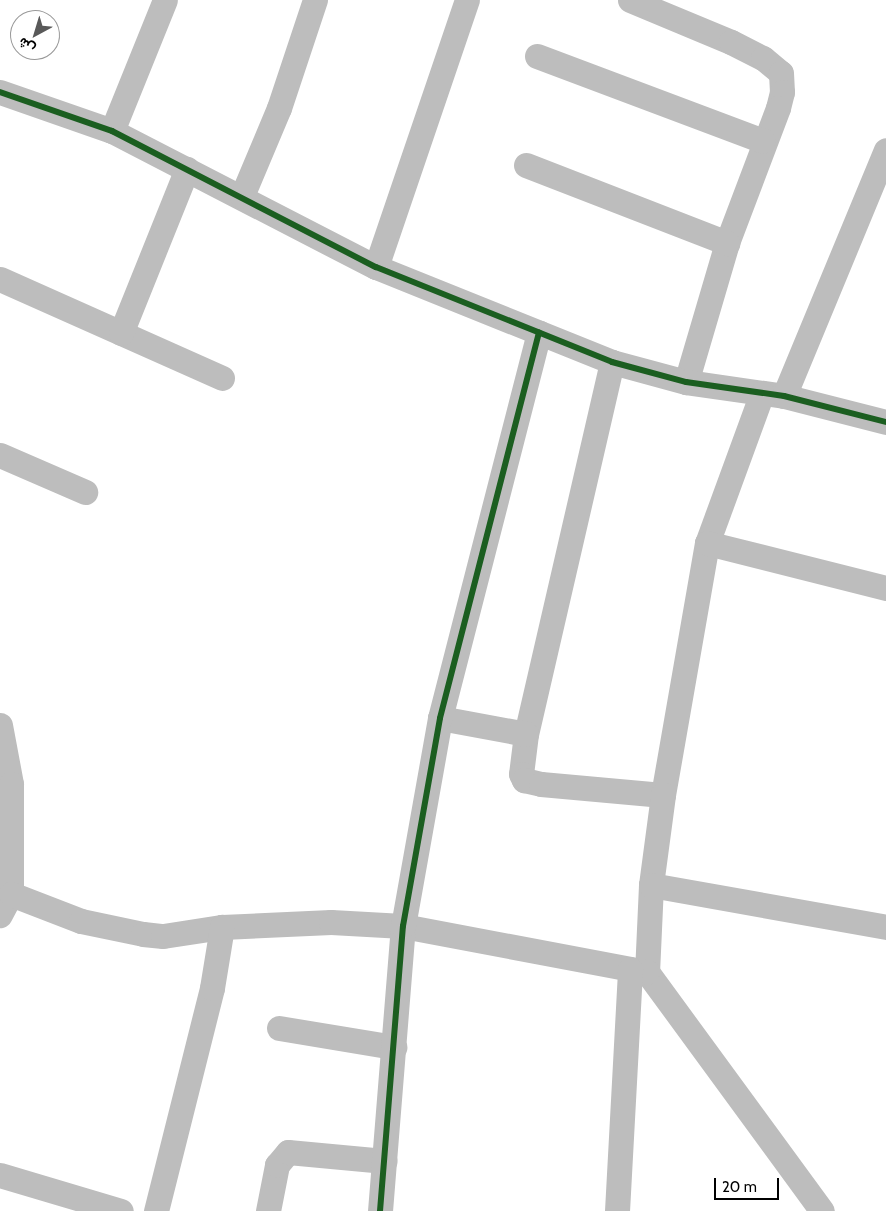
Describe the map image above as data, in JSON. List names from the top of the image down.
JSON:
{
  "scale_bar": "20 m",
  "north": "bottom left"
}
